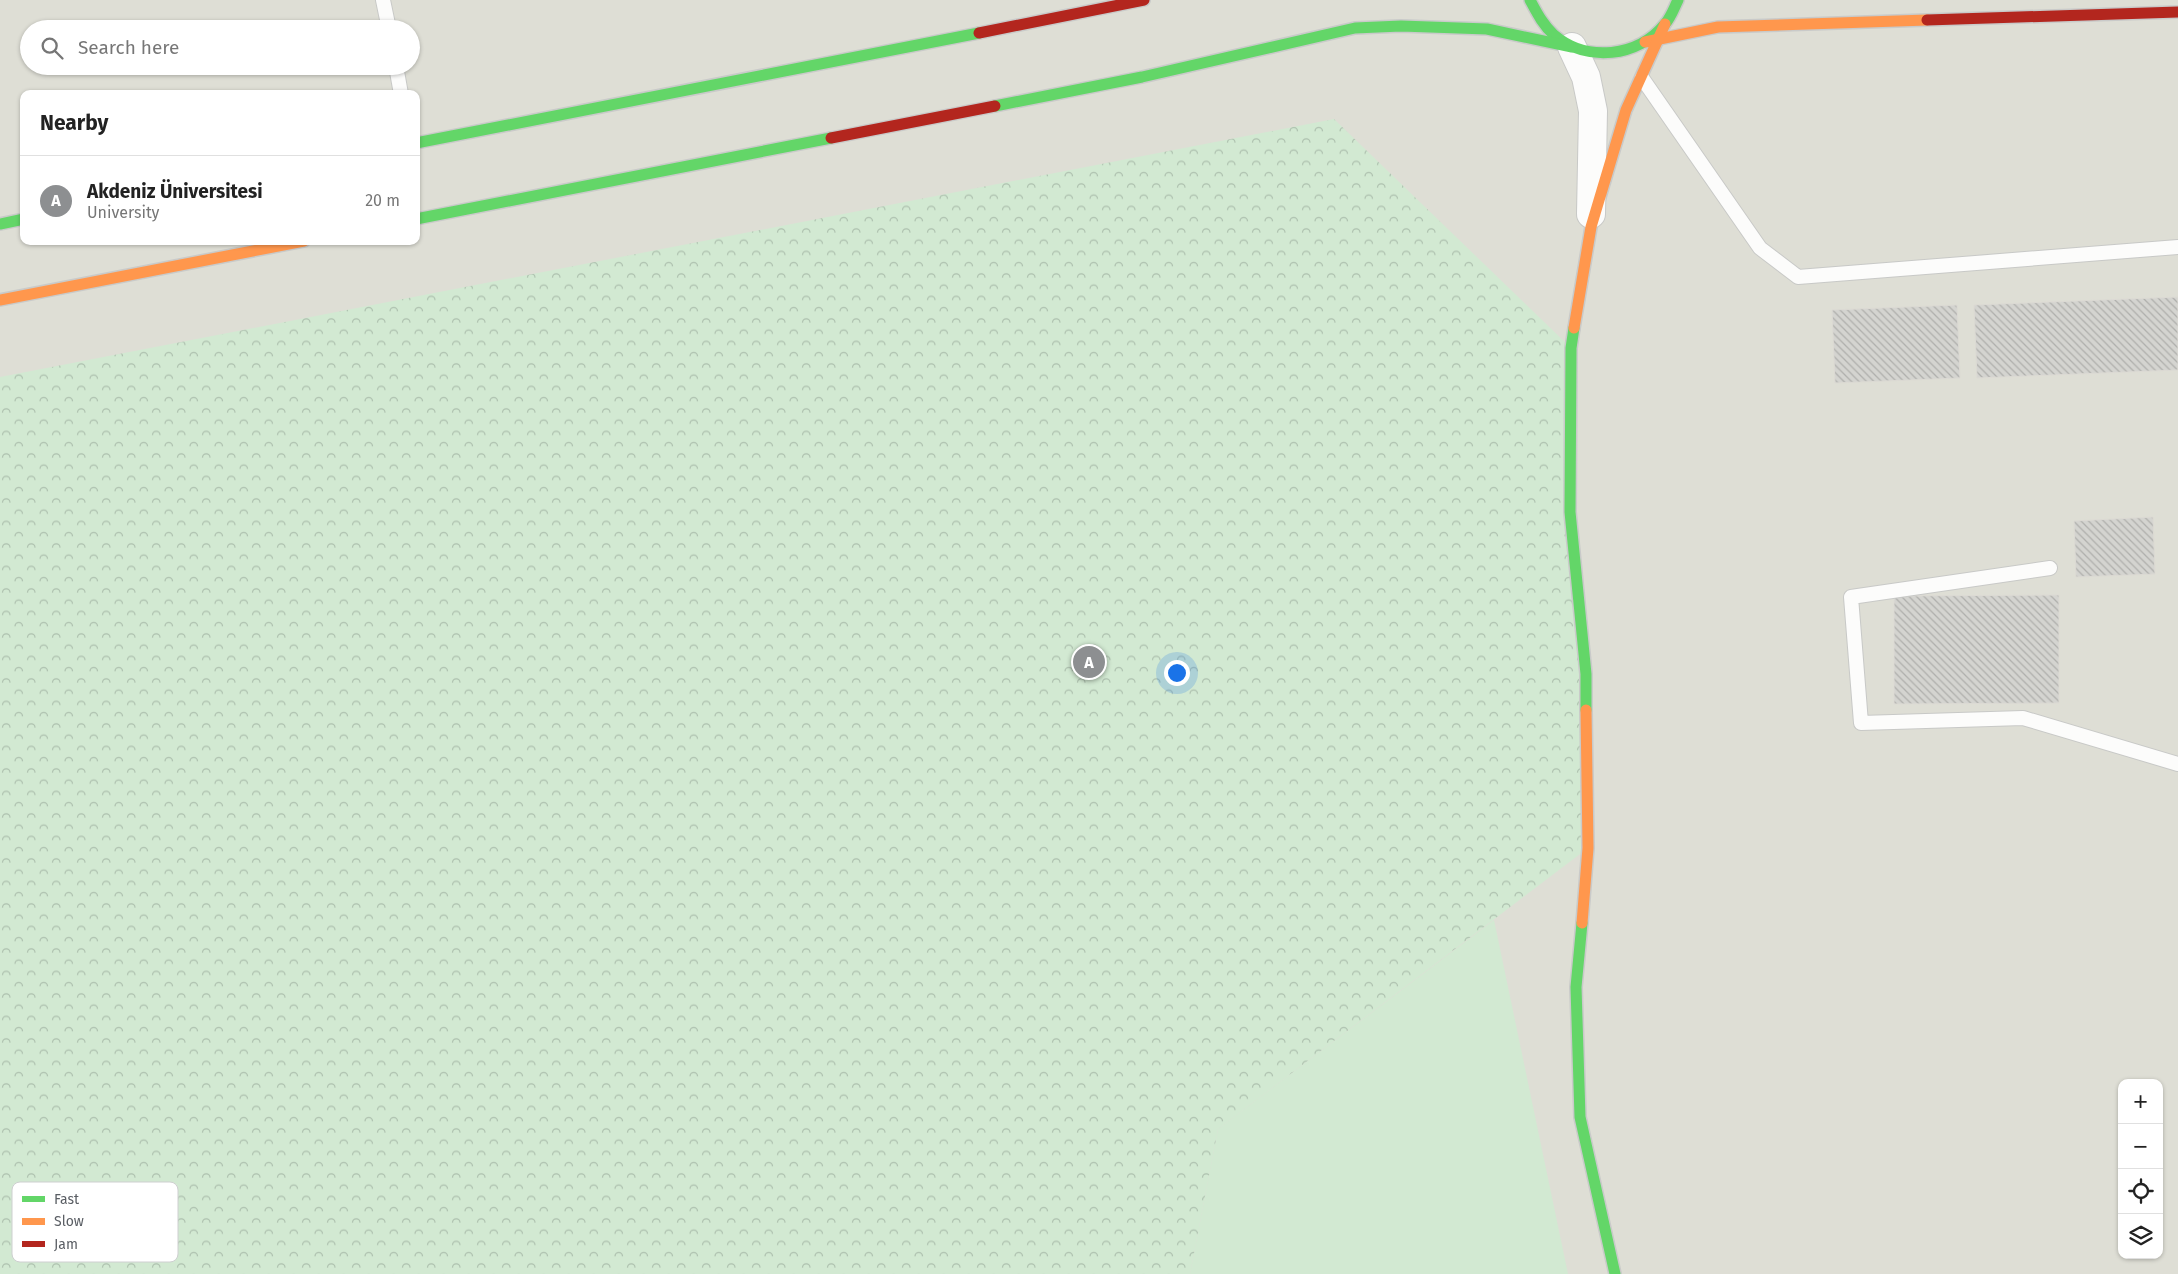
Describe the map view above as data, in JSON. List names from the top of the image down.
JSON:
{
  "legend": ["Fast", "Slow", "Jam"],
  "page": {
    "search": "Search here",
    "heading": "Nearby",
    "list": [
      {
        "mark": "A",
        "name": "Akdeniz Üniversitesi",
        "note": "University",
        "value": "20 m"
      }
    ],
    "pins": "A",
    "map_buttons": ["+", "−"]
  }
}
